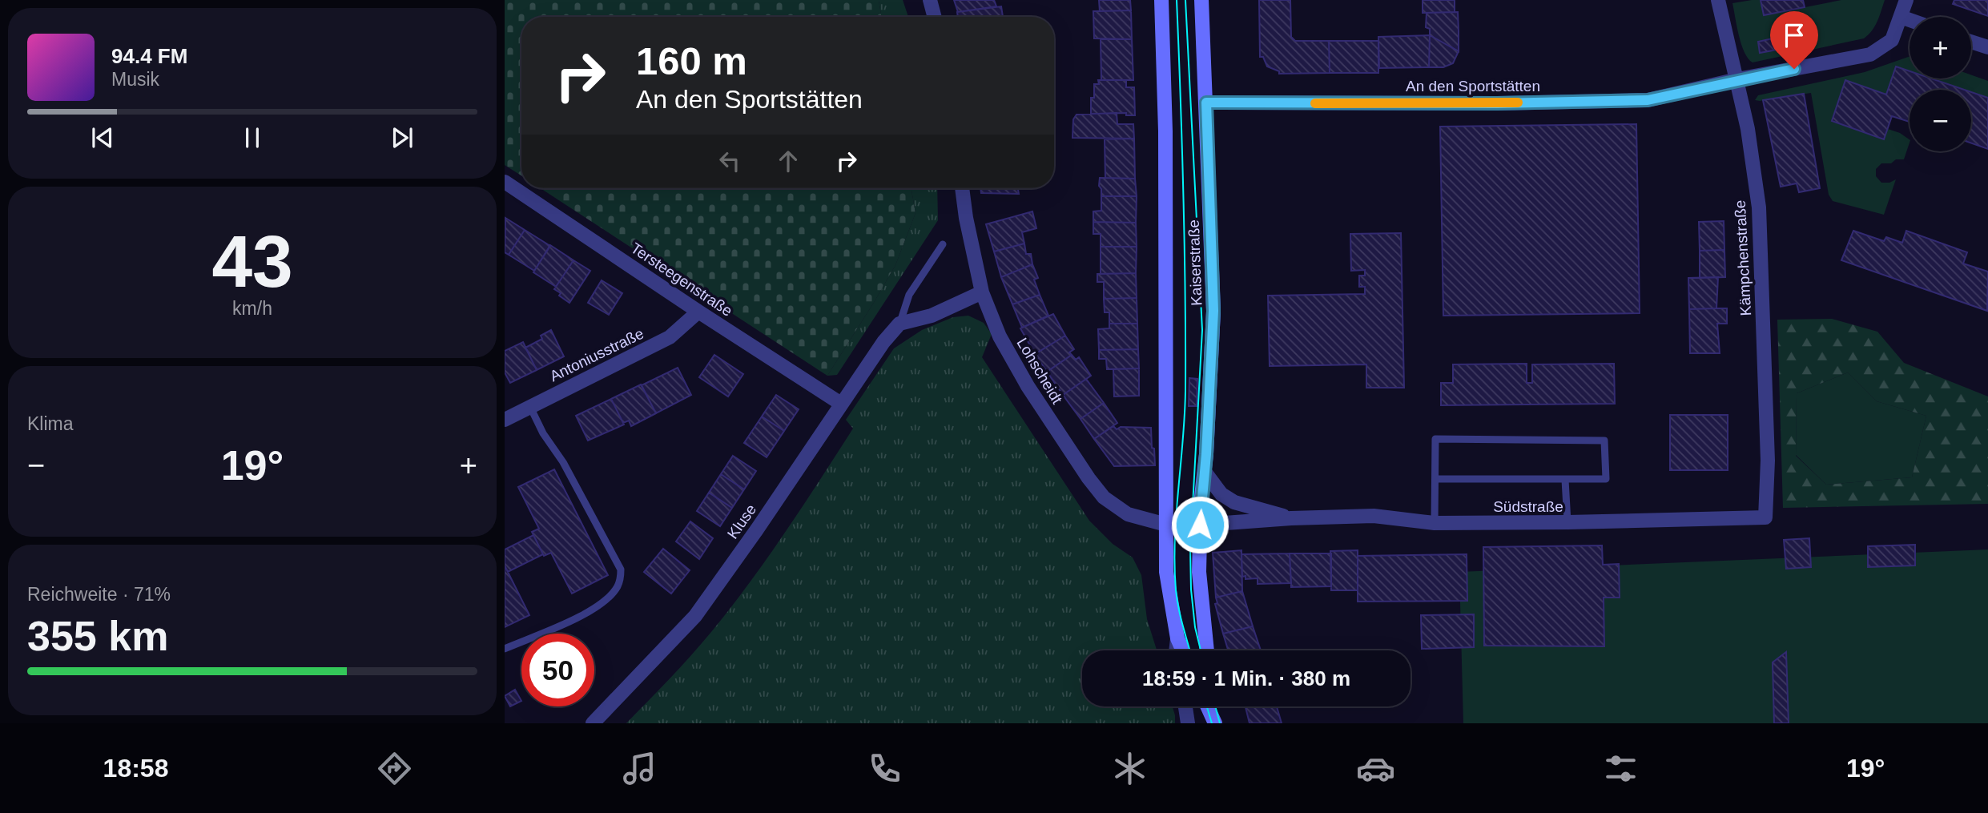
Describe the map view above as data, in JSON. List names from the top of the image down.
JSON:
{
  "streets": {
    "main road": ["Kaiserstraße"],
    "street": [
      "An den Sportstätten",
      "Kämpchenstraße",
      "Tersteegenstraße",
      "Antoniusstraße",
      "Lohscheidt",
      "Südstraße",
      "Kluse"
    ]
  },
  "crossings": [
    ["An den Sportstätten", "Kämpchenstraße"],
    ["An den Sportstätten", "Kaiserstraße"],
    ["Kämpchenstraße", "Südstraße"],
    ["Kaiserstraße", "Lohscheidt"],
    ["Kaiserstraße", "Südstraße"],
    ["Tersteegenstraße", "Antoniusstraße"],
    ["Tersteegenstraße", "Kluse"],
    ["Lohscheidt", "Südstraße"]
  ],
  "page": {
    "map_buttons": ["+", "−"],
    "turn": ["160 m", "An den Sportstätten"],
    "song": ["94.4 FM", "Musik"],
    "tile": [
      ["43", "km/h"],
      "Klima",
      ["Reichweite · 71%", "355 km"]
    ],
    "heat": ["−", "19°", "+"],
    "limit": "50",
    "trip": "18:59 · 1 Min. · 380 m",
    "tabs": ["18:58", "19°"]
  }
}
